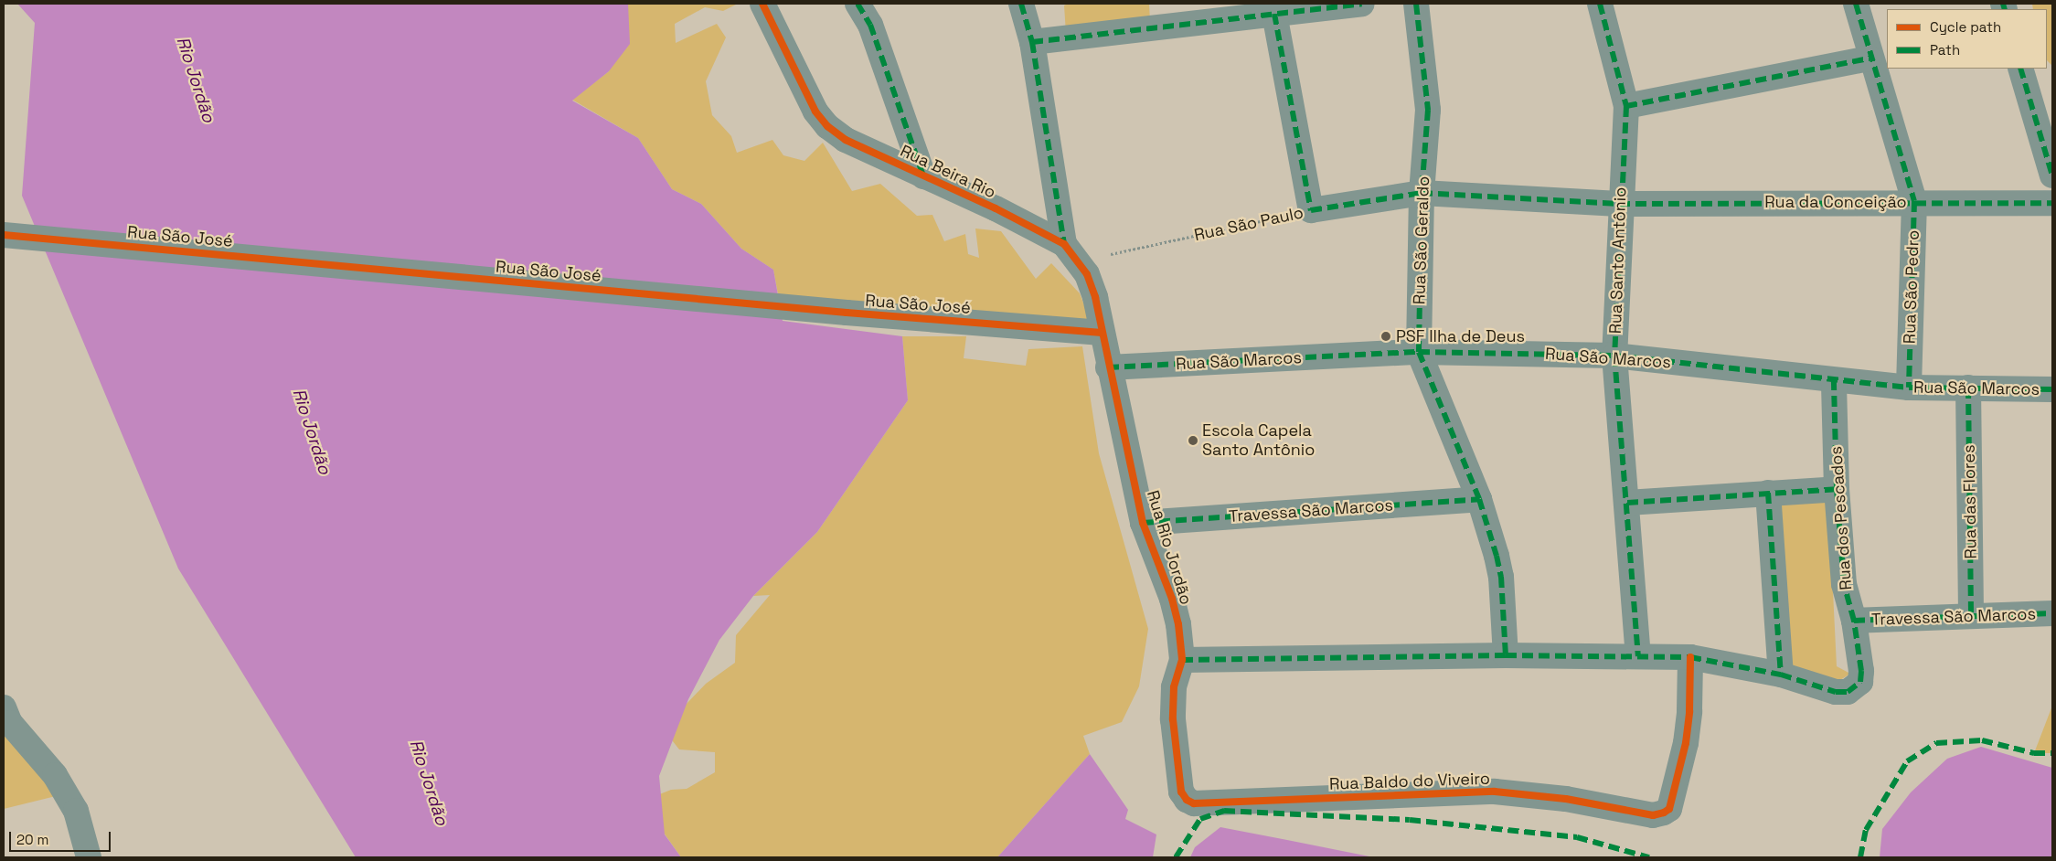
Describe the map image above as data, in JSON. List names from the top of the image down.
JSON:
{
  "streets": {
    "street": [
      "Rua Beira Rio",
      "Rua da Conceição",
      "Rua São Paulo",
      "Rua São José",
      "Rua São Geraldo",
      "Rua Santo Antônio",
      "Rua São Pedro",
      "Rua São Marcos",
      "Rua das Flores",
      "Travessa São Marcos",
      "Rua dos Pescados",
      "Rua Rio Jordão",
      "Rua Baldo do Viveiro"
    ]
  },
  "crossings": [
    ["Rua Beira Rio", "Rua São Paulo"],
    ["Rua Beira Rio", "Rua São José"],
    ["Rua Beira Rio", "Rua São Marcos"],
    ["Rua Beira Rio", "Rua Rio Jordão"],
    ["Rua da Conceição", "Rua São Paulo"],
    ["Rua da Conceição", "Rua Santo Antônio"],
    ["Rua da Conceição", "Rua São Pedro"],
    ["Rua São Paulo", "Rua São Geraldo"],
    ["Rua São Paulo", "Rua Santo Antônio"],
    ["Rua São Geraldo", "Rua São Marcos"],
    ["Rua São Geraldo", "Travessa São Marcos"],
    ["Rua Santo Antônio", "Rua São Marcos"],
    ["Rua São Pedro", "Rua São Marcos"],
    ["Rua São Marcos", "Rua das Flores"],
    ["Rua São Marcos", "Rua dos Pescados"],
    ["Rua São Marcos", "Rua Rio Jordão"],
    ["Rua das Flores", "Travessa São Marcos"],
    ["Travessa São Marcos", "Rua dos Pescados"],
    ["Travessa São Marcos", "Rua Rio Jordão"],
    ["Rua Rio Jordão", "Rua Baldo do Viveiro"]
  ],
  "water": ["Rio Jordão"],
  "places": ["PSF Ilha de Deus", "Escola Capela Santo Antônio"],
  "legend": ["Cycle path", "Path"],
  "scale_bar": "20 m"
}
